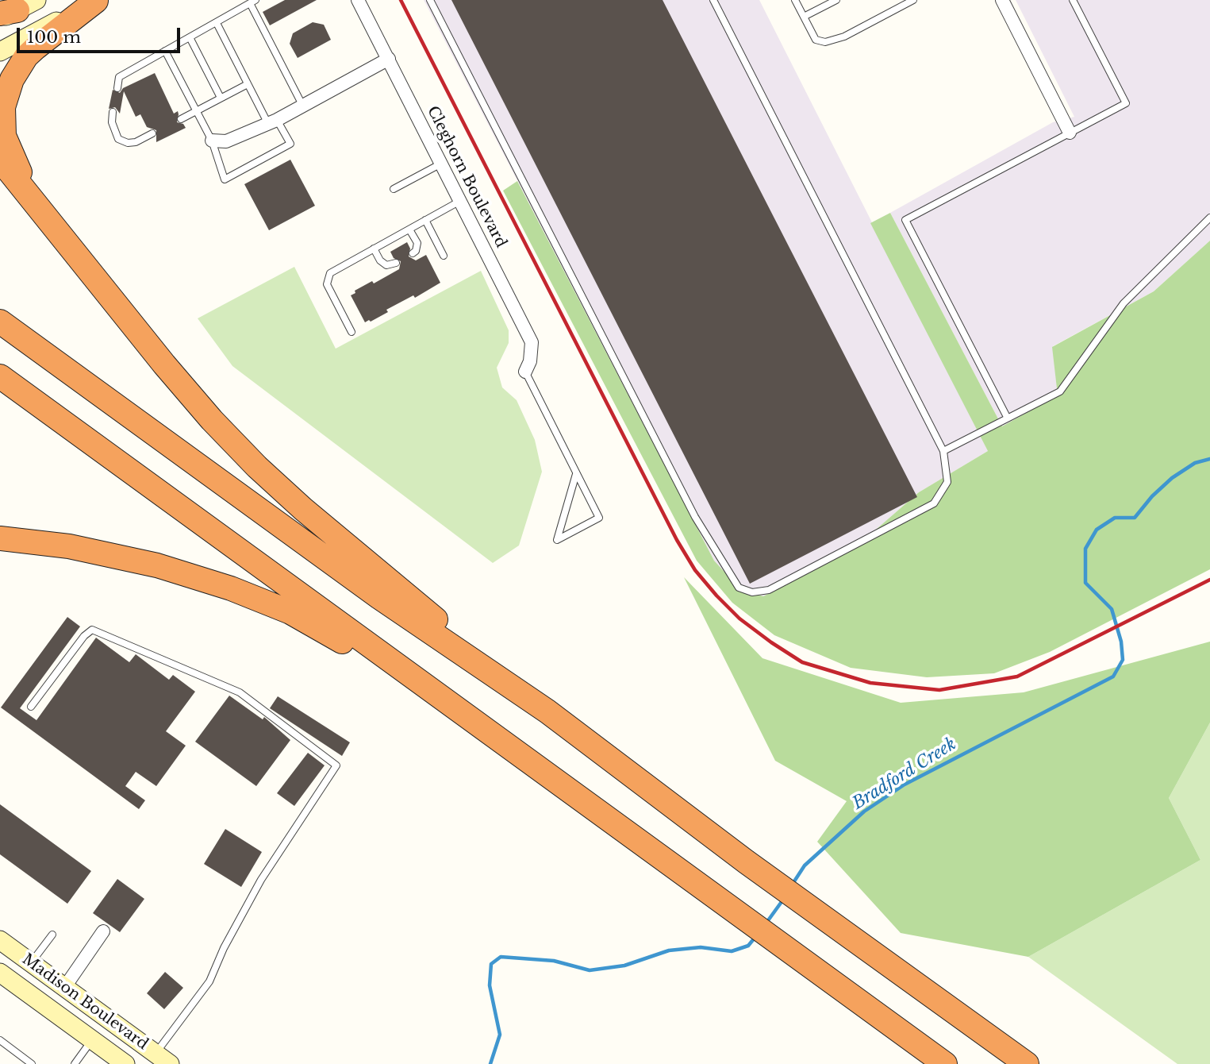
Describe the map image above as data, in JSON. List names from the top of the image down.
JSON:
{
  "streets": {
    "main road": ["Madison Boulevard"],
    "street": ["Cleghorn Boulevard"]
  },
  "water": ["Bradford Creek"],
  "scale_bar": "100 m"
}
